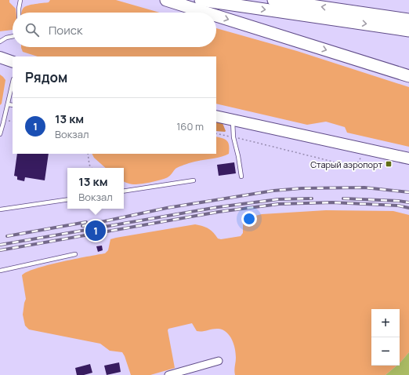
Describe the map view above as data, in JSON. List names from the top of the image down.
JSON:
{
  "places": {
    "transit": ["Старый аэропорт"]
  },
  "page": {
    "search": "Поиск",
    "heading": "Рядом",
    "list": [
      {
        "mark": "1",
        "name": "13 км",
        "note": "Вокзал",
        "value": "160 m"
      }
    ],
    "popup": ["13 км", "Вокзал"],
    "pins": "1",
    "map_buttons": ["+", "−"]
  }
}
